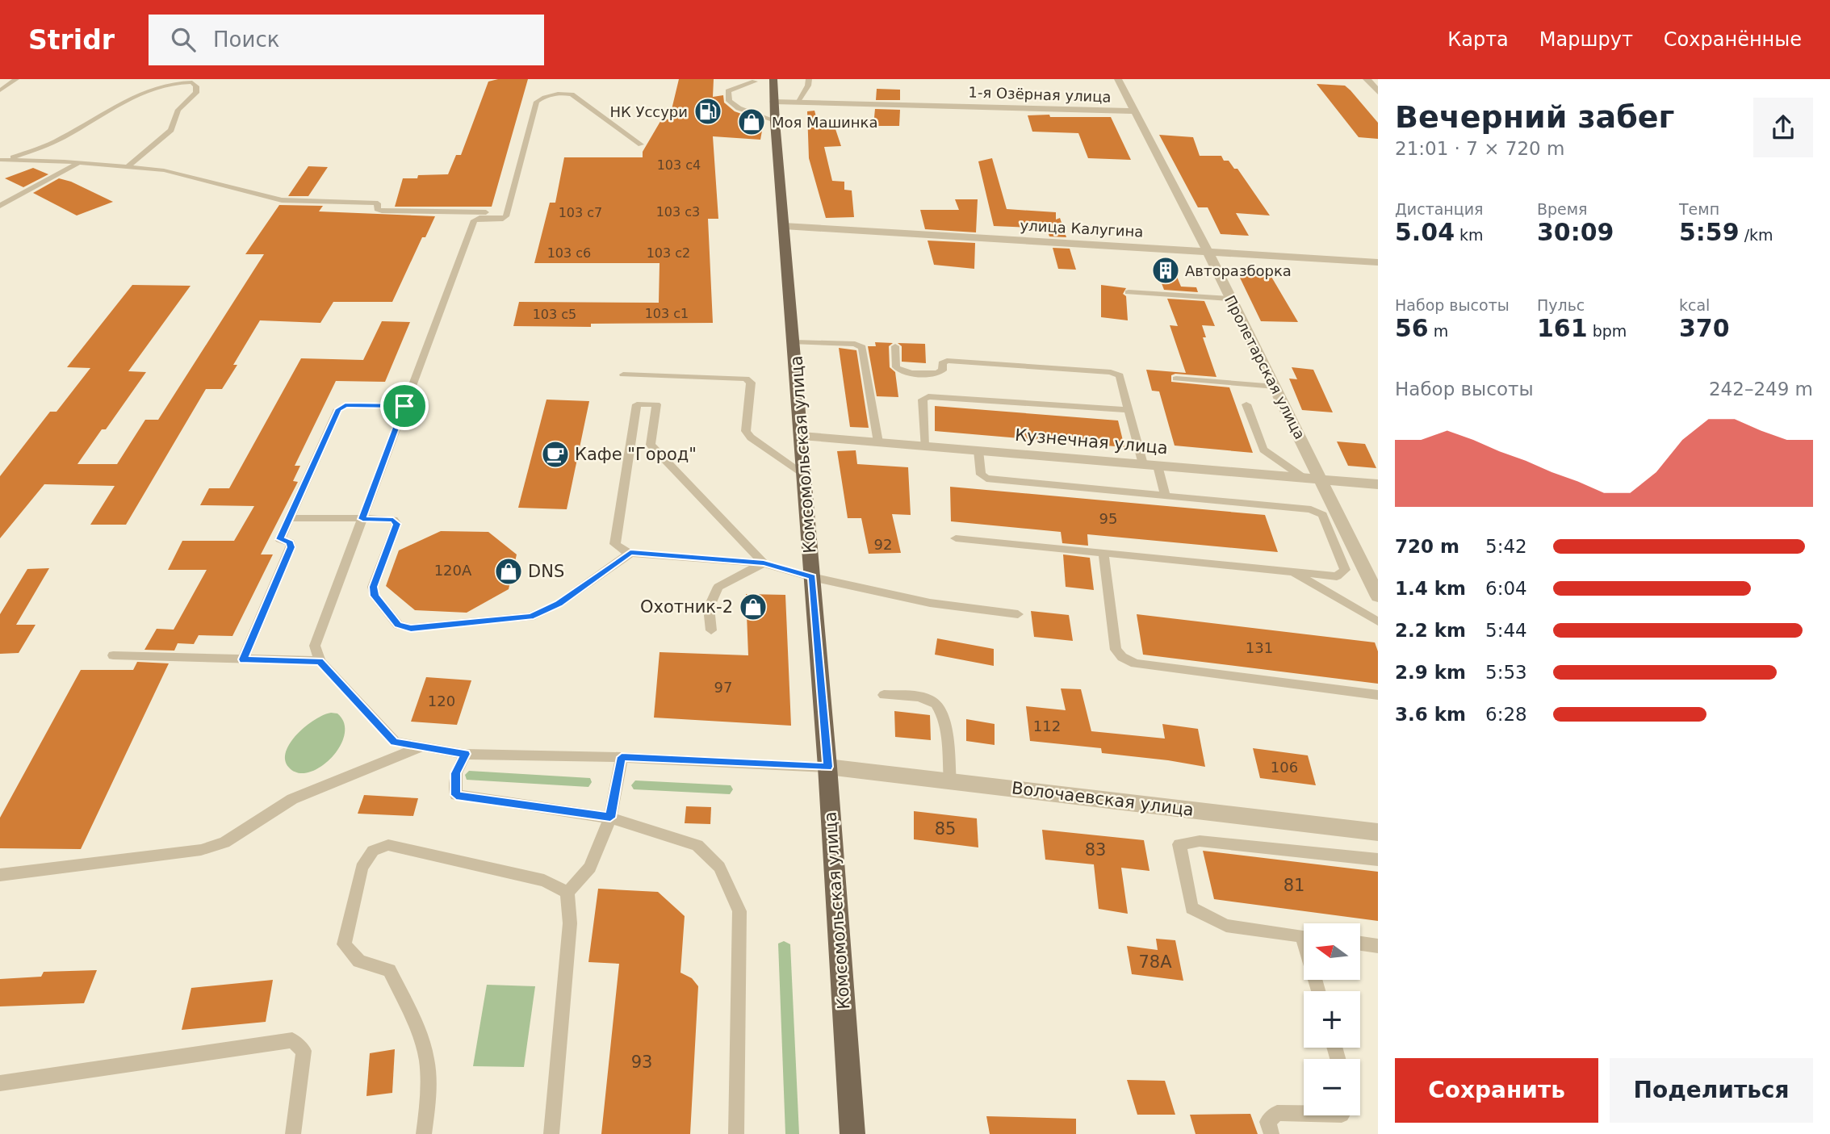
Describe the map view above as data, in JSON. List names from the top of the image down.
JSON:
{
  "streets": {
    "main road": ["Комсомольская улица"],
    "street": [
      "1-я Озёрная улица",
      "улица Калугина",
      "Пролетарская улица",
      "Кузнечная улица",
      "Волочаевская улица"
    ]
  },
  "crossings": [
    ["1-я Озёрная улица", "Пролетарская улица"],
    ["1-я Озёрная улица", "Комсомольская улица"],
    ["улица Калугина", "Пролетарская улица"],
    ["улица Калугина", "Комсомольская улица"],
    ["Пролетарская улица", "Кузнечная улица"],
    ["Кузнечная улица", "Комсомольская улица"],
    ["Комсомольская улица", "Волочаевская улица"]
  ],
  "places": {
    "fuel station": ["НК Уссури"],
    "shop": ["Моя Машинка", "DNS", "Охотник-2"],
    "building": ["Авторазборка"],
    "cafe": ["Кафе \"Город\""]
  },
  "house_numbers": [
    "103 с4",
    "103 с3",
    "103 с7",
    "103 с6",
    "103 с2",
    "103 с1",
    "103 с5",
    "95",
    "92",
    "120А",
    "131",
    "97",
    "120",
    "112",
    "106",
    "85",
    "83",
    "81",
    "78А",
    "93"
  ],
  "north": "left",
  "page": {
    "header": "Stridr",
    "search": "Поиск",
    "nav": ["Карта", "Маршрут", "Сохранённые"],
    "heading": ["Вечерний забег", "21:01 · 7 × 720 m"],
    "stats": [
      ["Дистанция", "5.04 km"],
      ["Время", "30:09"],
      ["Темп", "5:59 /km"],
      ["Набор высоты", "56 m"],
      ["Пульс", "161 bpm"],
      ["kcal", "370"]
    ],
    "chart": ["Набор высоты", "242–249 m"],
    "list": [
      {
        "name": "720 m",
        "note": "5:42"
      },
      {
        "name": "1.4 km",
        "note": "6:04"
      },
      {
        "name": "2.2 km",
        "note": "5:44"
      },
      {
        "name": "2.9 km",
        "note": "5:53"
      },
      {
        "name": "3.6 km",
        "note": "6:28"
      }
    ],
    "map_buttons": ["+", "−"],
    "buttons": ["Сохранить", "Поделиться"]
  }
}
